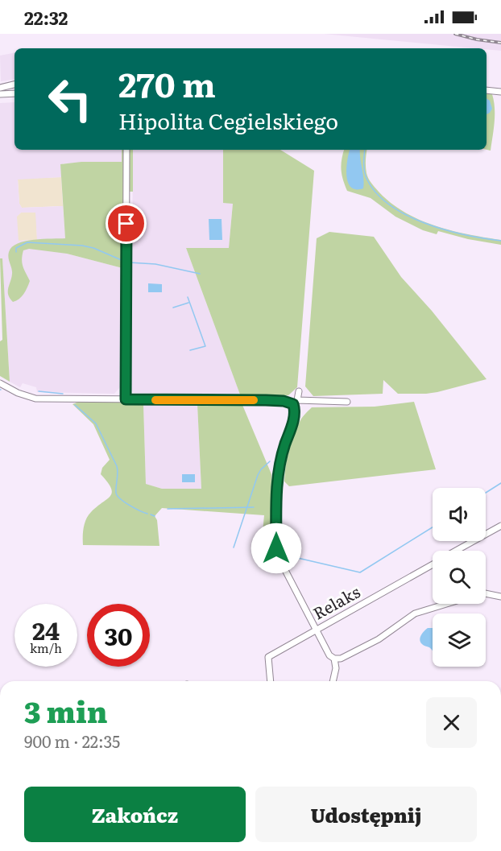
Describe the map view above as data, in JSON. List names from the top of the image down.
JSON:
{
  "streets": {
    "street": ["Relaks"]
  },
  "page": {
    "status": "22:32",
    "turn": ["270 m", "Hipolita Cegielskiego"],
    "speed": "24 km/h",
    "limit": "30",
    "heading": ["3 min", "900 m · 22:35"],
    "buttons": ["Zakończ", "Udostępnij"]
  }
}
